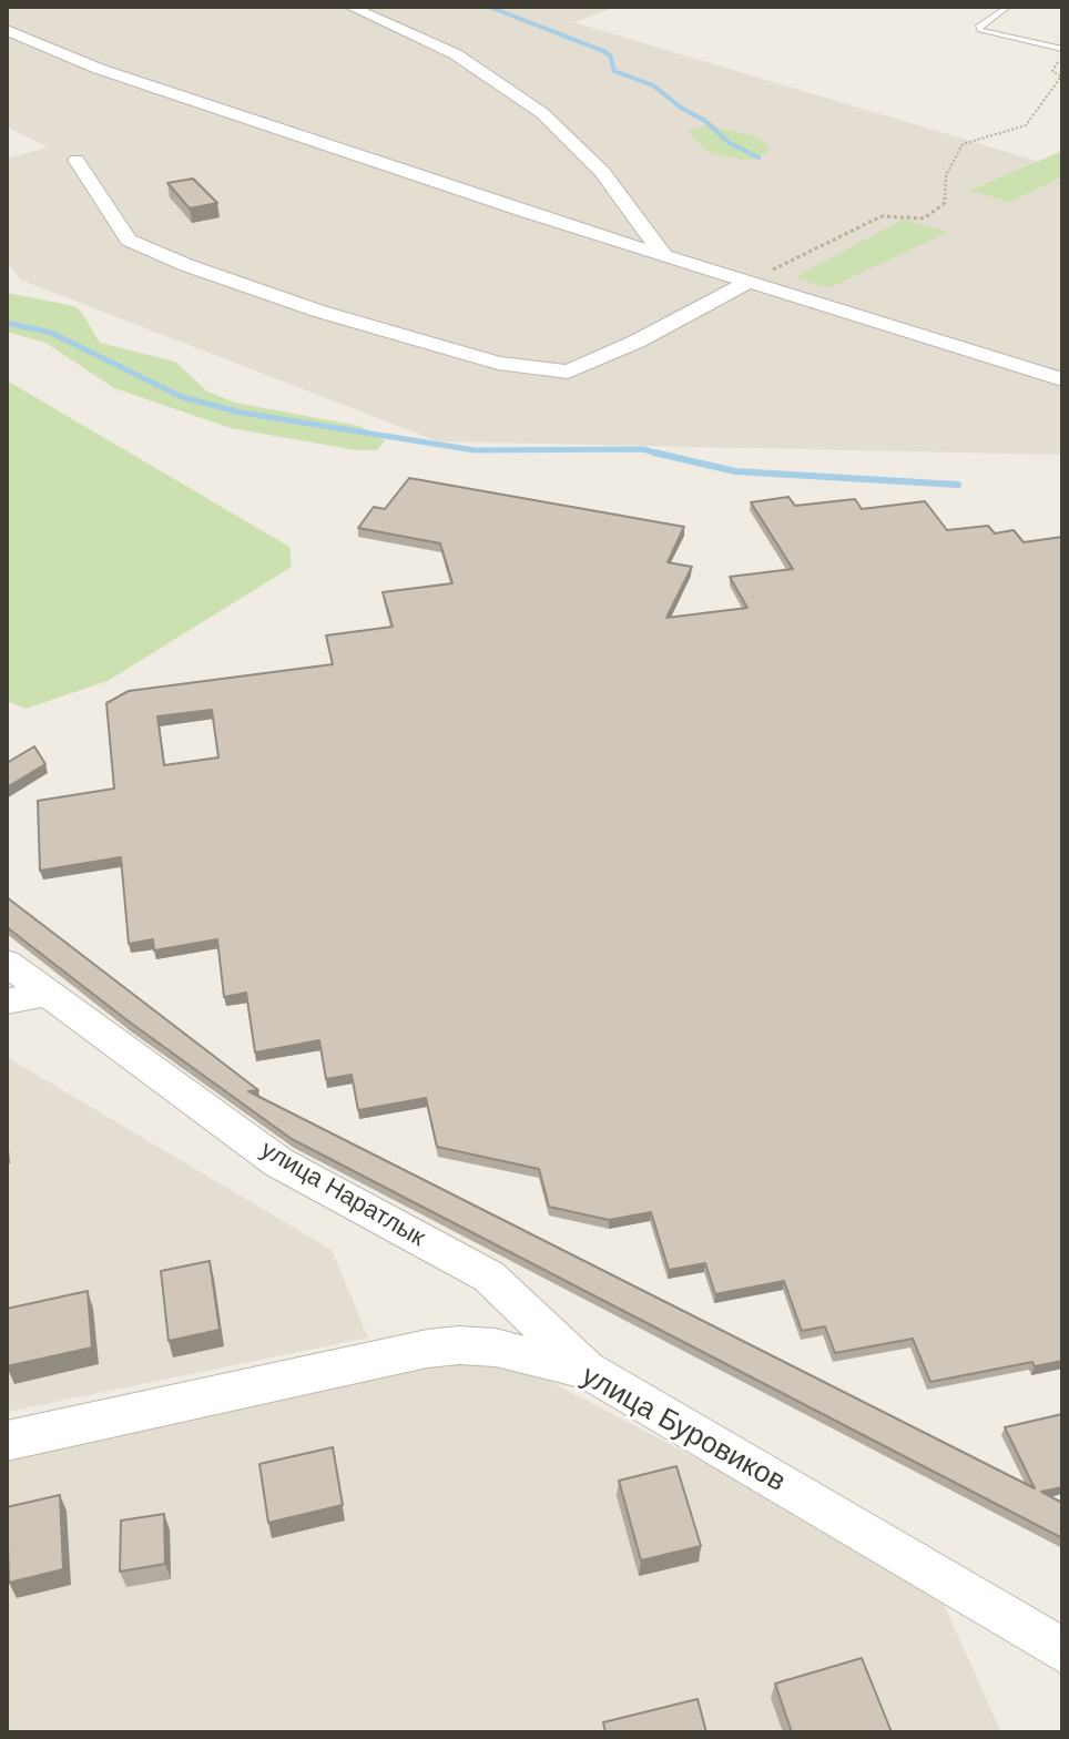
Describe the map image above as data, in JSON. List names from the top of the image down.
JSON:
{
  "streets": {
    "street": ["улица Наратлык", "улица Буровиков"]
  },
  "crossings": [
    ["улица Наратлык", "улица Буровиков"]
  ]
}
